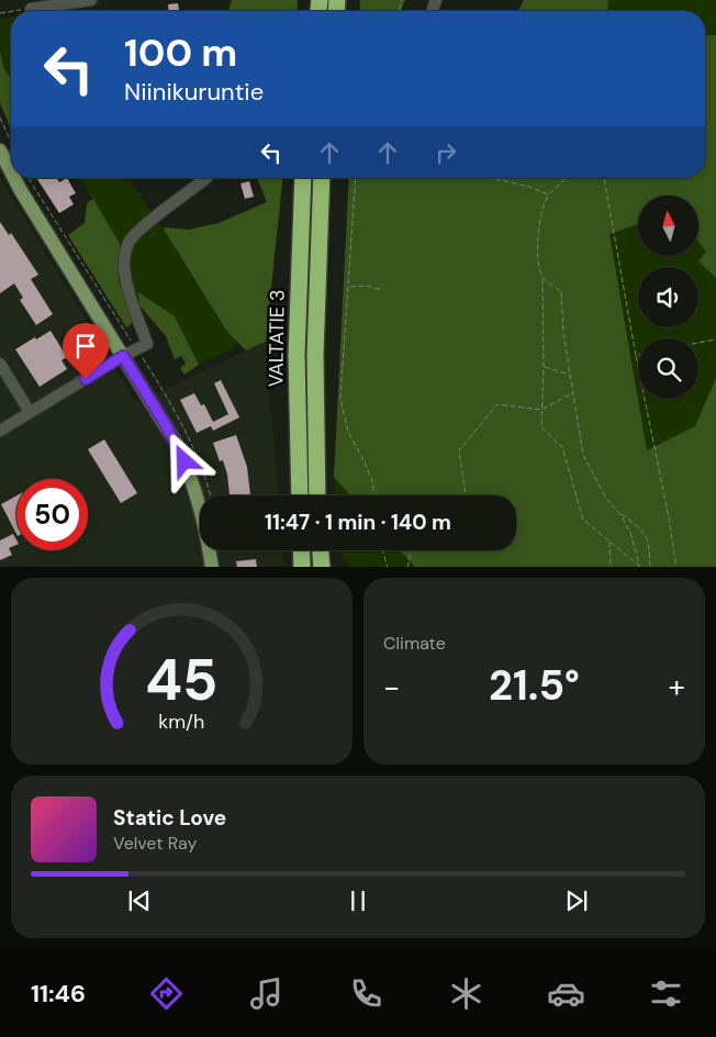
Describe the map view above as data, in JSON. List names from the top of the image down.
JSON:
{
  "streets": {
    "highway": ["VALTATIE 3"]
  },
  "north": "top",
  "page": {
    "turn": ["100 m", "Niinikuruntie"],
    "limit": "50",
    "trip": "11:47 · 1 min · 140 m",
    "tile": "Climate",
    "heat": ["−", "21.5°", "+"],
    "song": ["Static Love", "Velvet Ray"],
    "tabs": "11:46",
    "gauge": ["45", "km/h"]
  }
}
